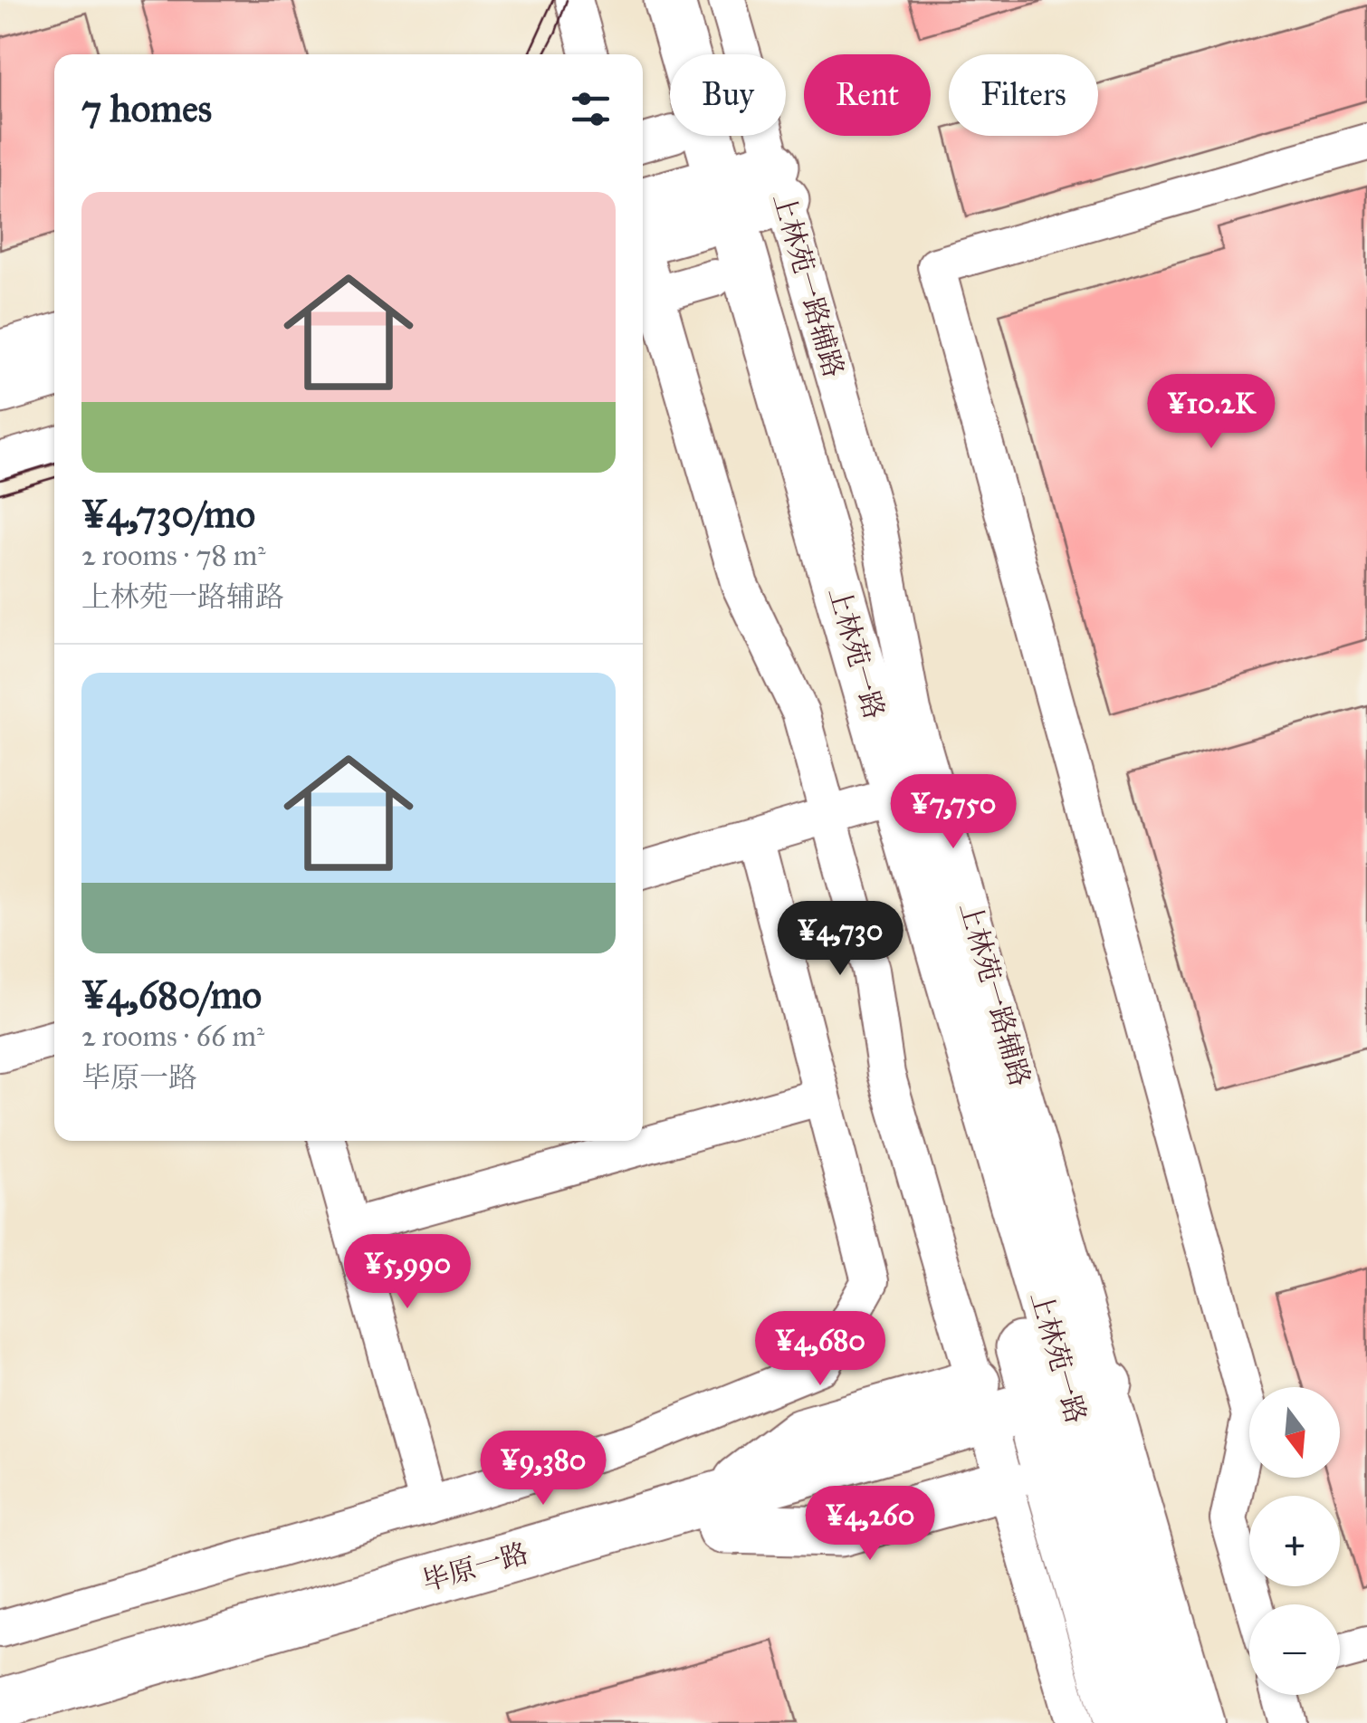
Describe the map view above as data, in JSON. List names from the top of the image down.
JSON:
{
  "streets": {
    "street": ["上林苑一路辅路", "上林苑一路", "毕原一路"]
  },
  "crossings": [
    ["上林苑一路辅路", "上林苑一路"],
    ["上林苑一路辅路", "毕原一路"],
    ["上林苑一路", "毕原一路"]
  ],
  "north": "bottom",
  "page": {
    "chip": ["Buy", "Rent", "Filters"],
    "heading": "7 homes",
    "list": [
      {
        "name": "¥4,730/mo",
        "note": "2 rooms · 78 m² · 上林苑一路辅路"
      },
      {
        "name": "¥4,680/mo",
        "note": "2 rooms · 66 m² · 毕原一路"
      }
    ],
    "price": [
      "¥10.2K",
      "¥7,750",
      "¥4,730",
      "¥5,990",
      "¥4,680",
      "¥9,380",
      "¥4,260"
    ],
    "map_buttons": ["+", "−"]
  }
}
